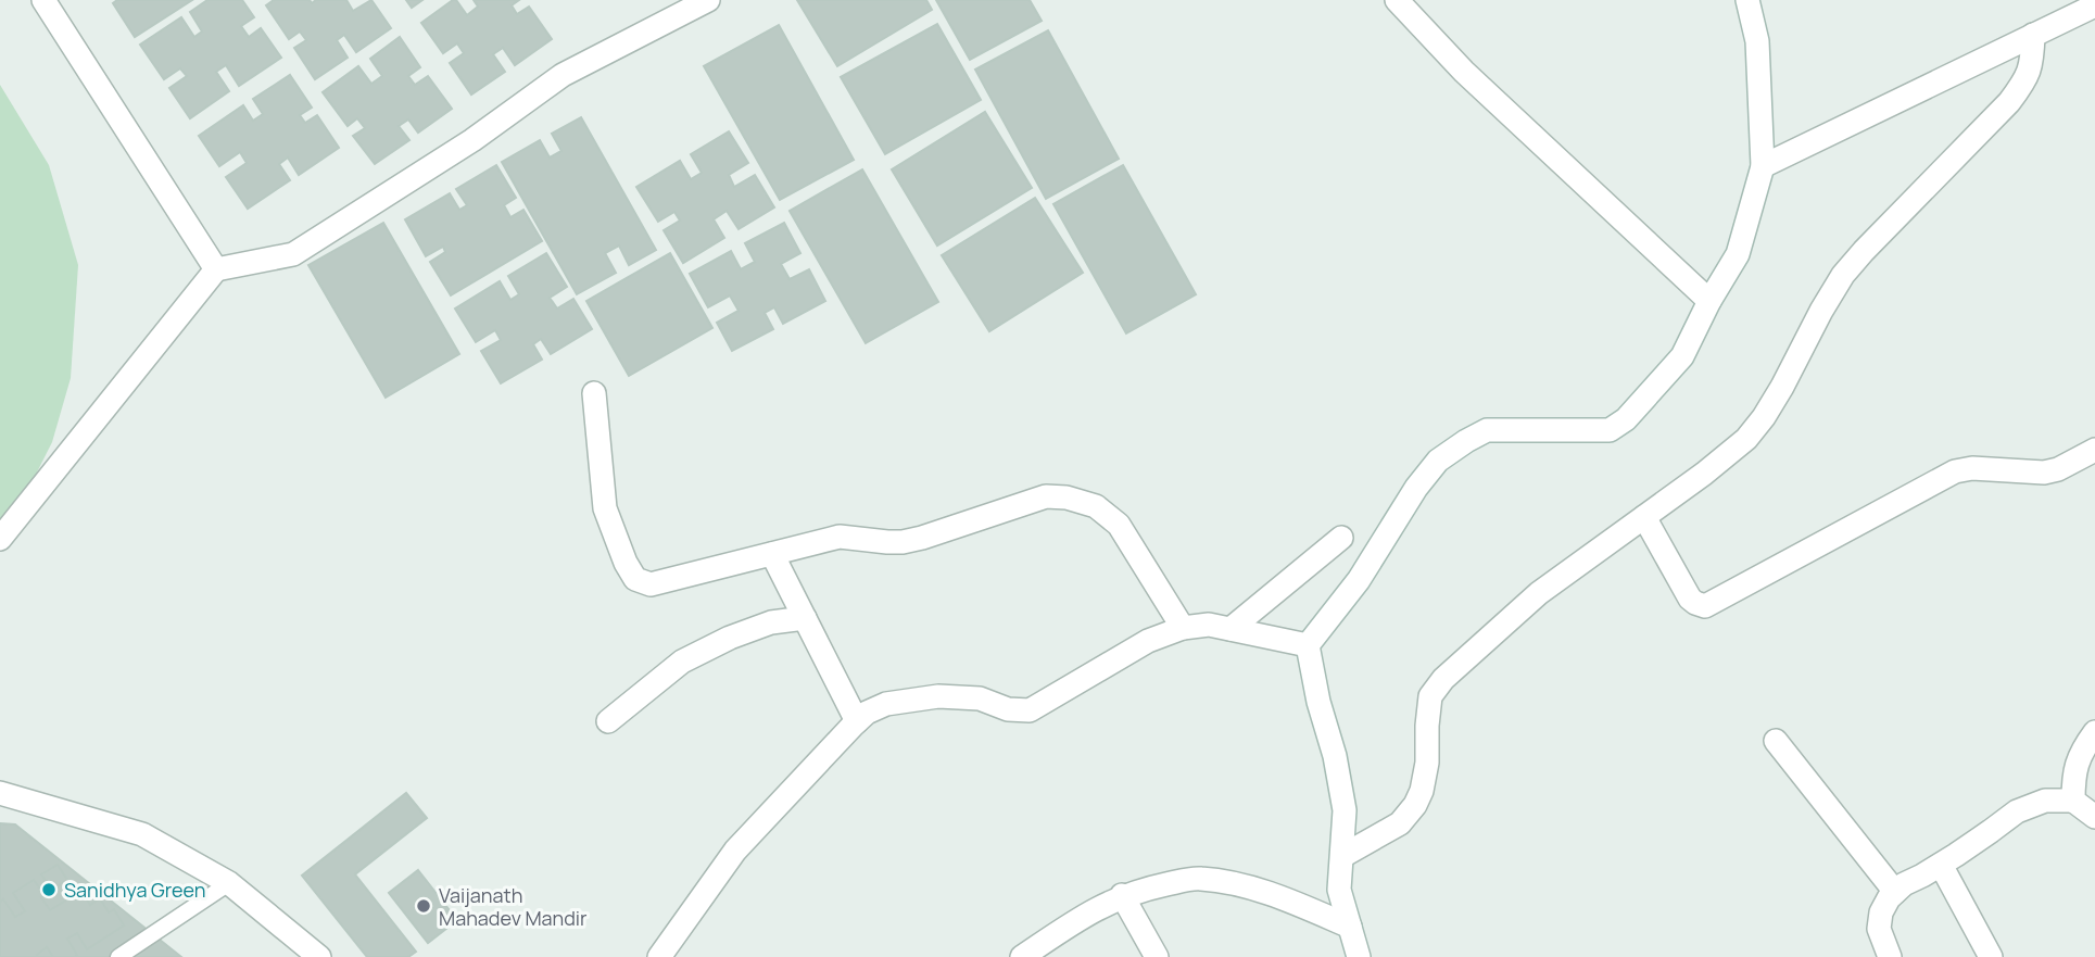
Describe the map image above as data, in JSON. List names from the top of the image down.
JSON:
{
  "places": ["Sanidhya Green", "Vaijanath Mahadev Mandir"]
}
